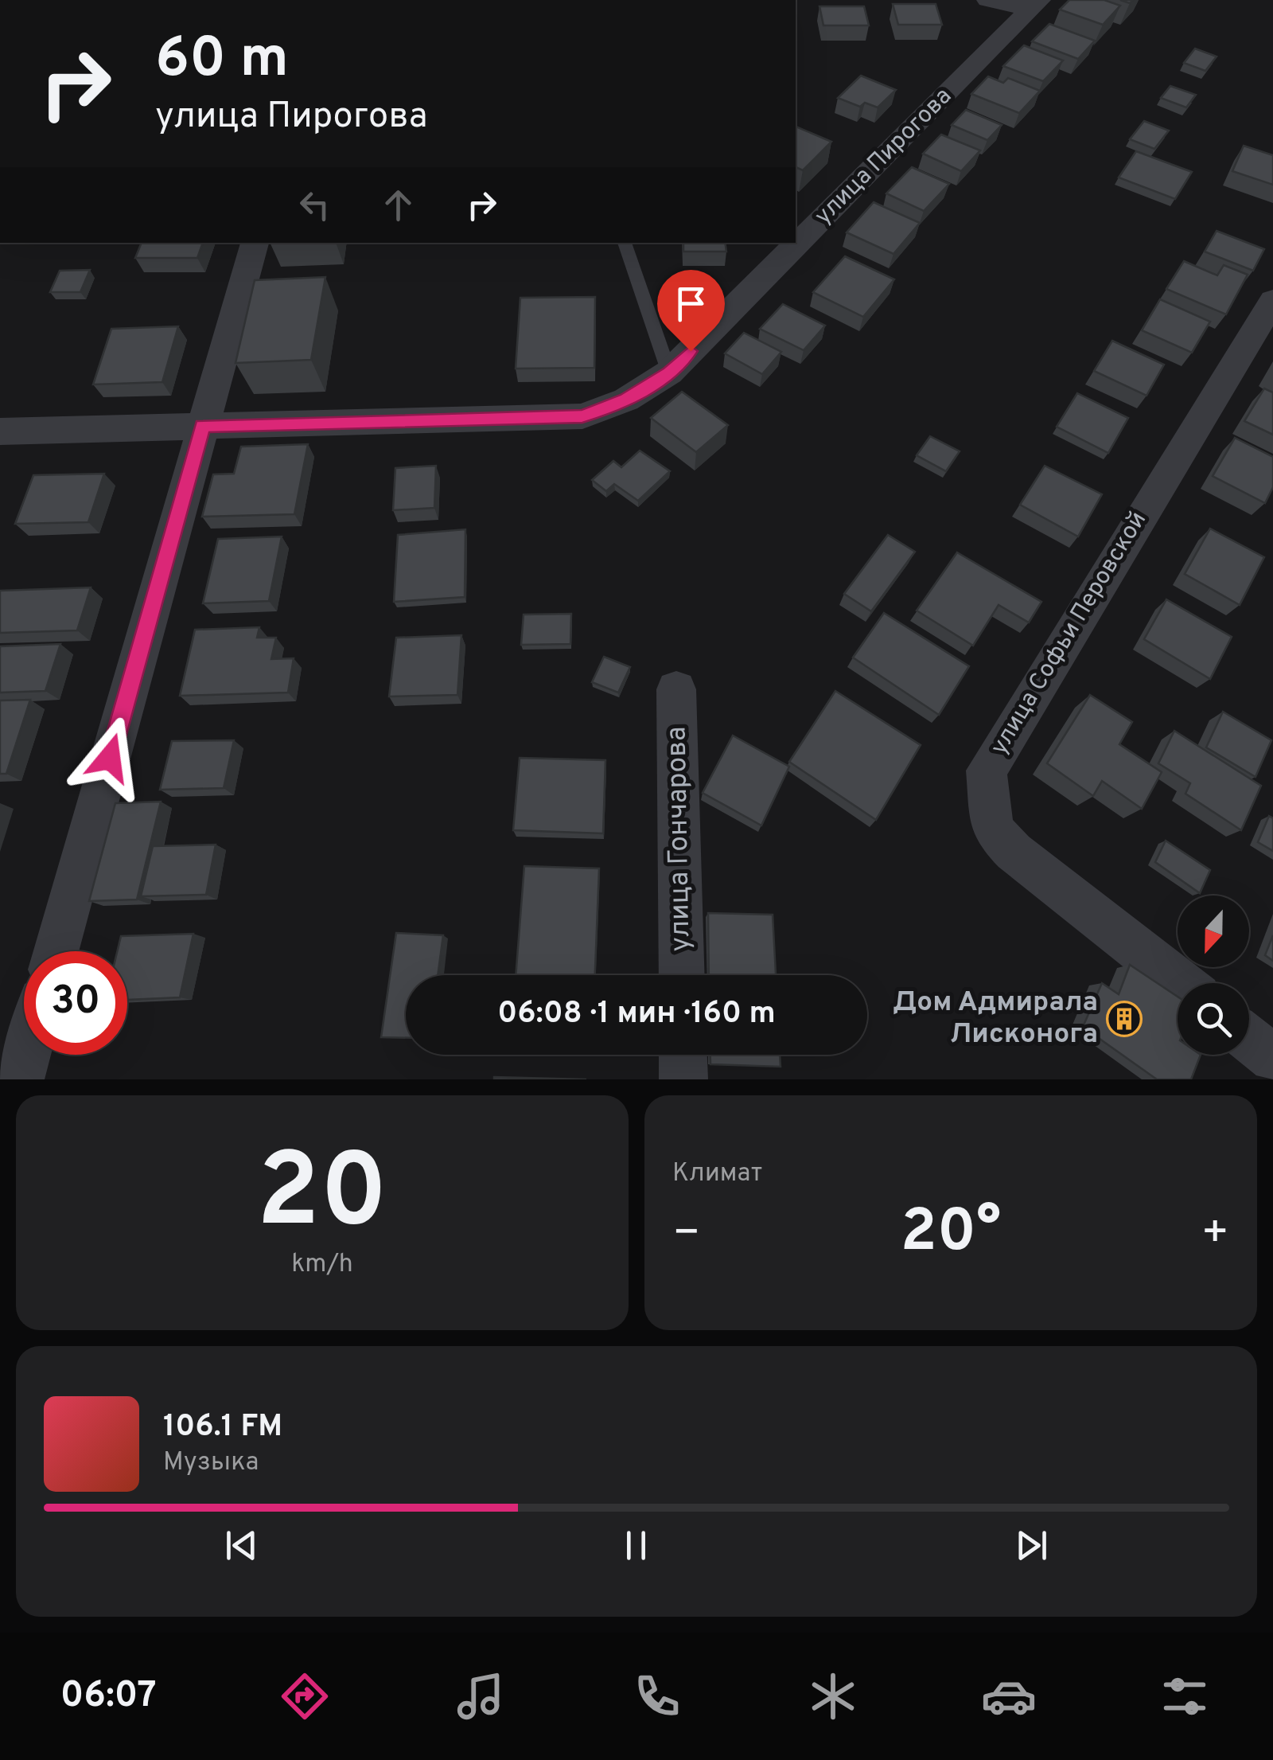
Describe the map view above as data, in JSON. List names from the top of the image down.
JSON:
{
  "streets": {
    "street": ["улица Пирогова", "улица Софьи Перовской", "улица Гончарова"]
  },
  "places": {
    "building": ["Дом Адмирала Лисконога"]
  },
  "north": "bottom",
  "page": {
    "turn": ["60 m", "улица Пирогова"],
    "limit": "30",
    "trip": "06:08 · 1 мин · 160 m",
    "tile": [
      ["20", "km/h"],
      "Климат"
    ],
    "heat": ["−", "20°", "+"],
    "song": ["106.1 FM", "Музыка"],
    "tabs": "06:07"
  }
}
